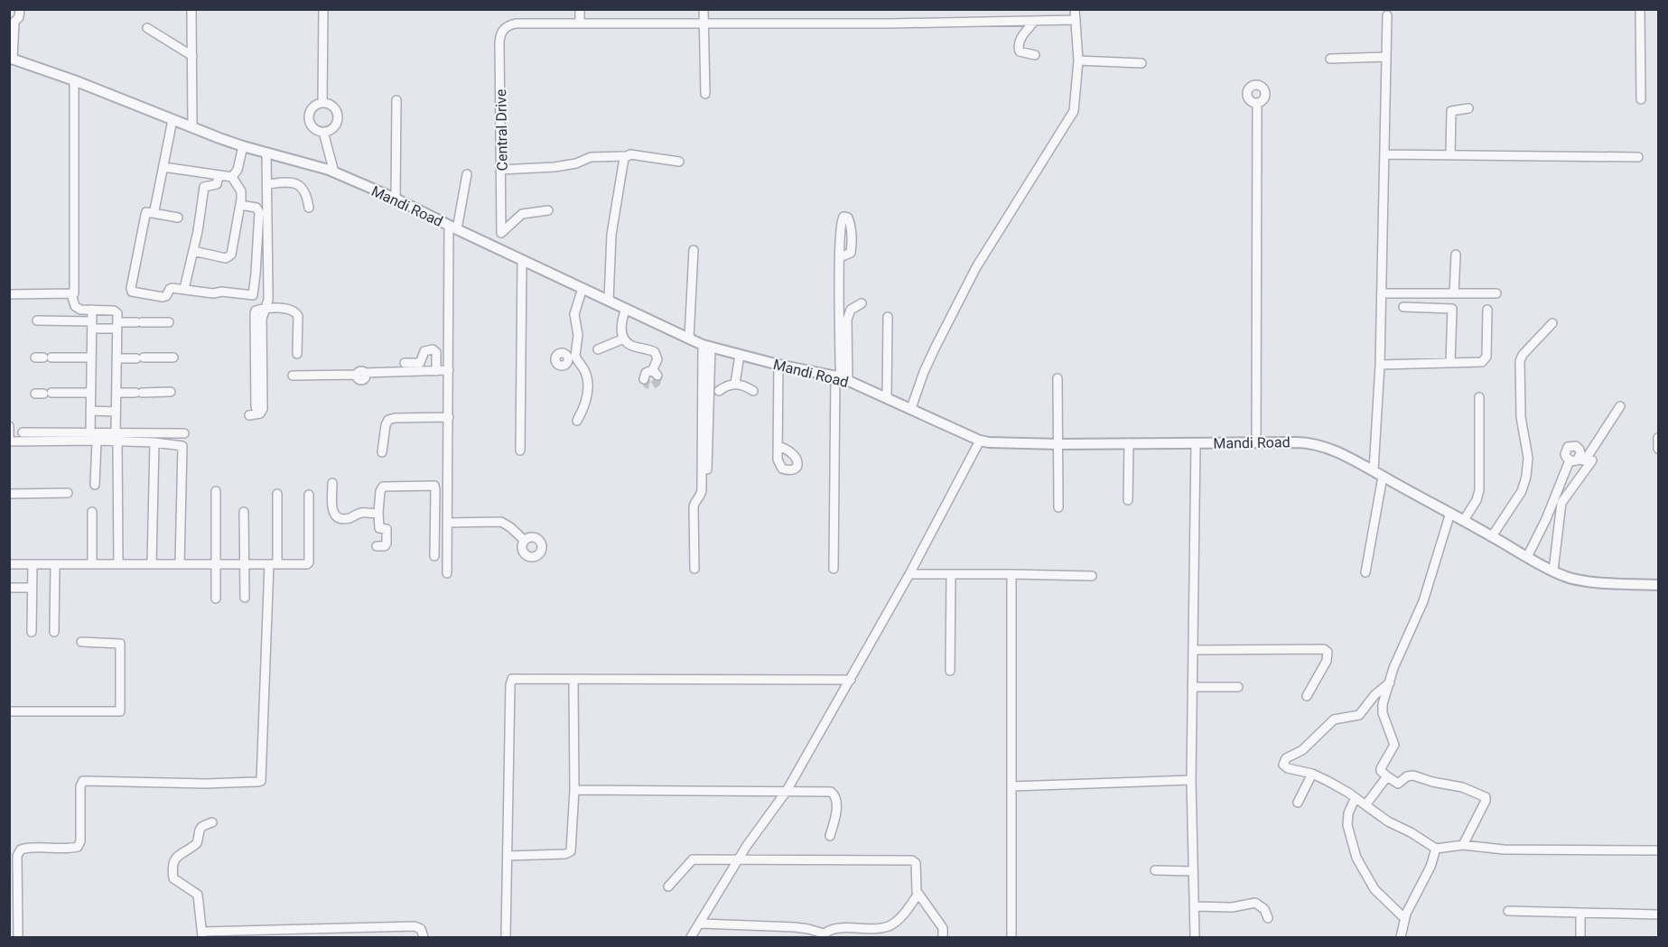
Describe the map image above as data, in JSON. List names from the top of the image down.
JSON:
{
  "streets": {
    "street": ["Central Drive", "Mandi Road"]
  }
}
